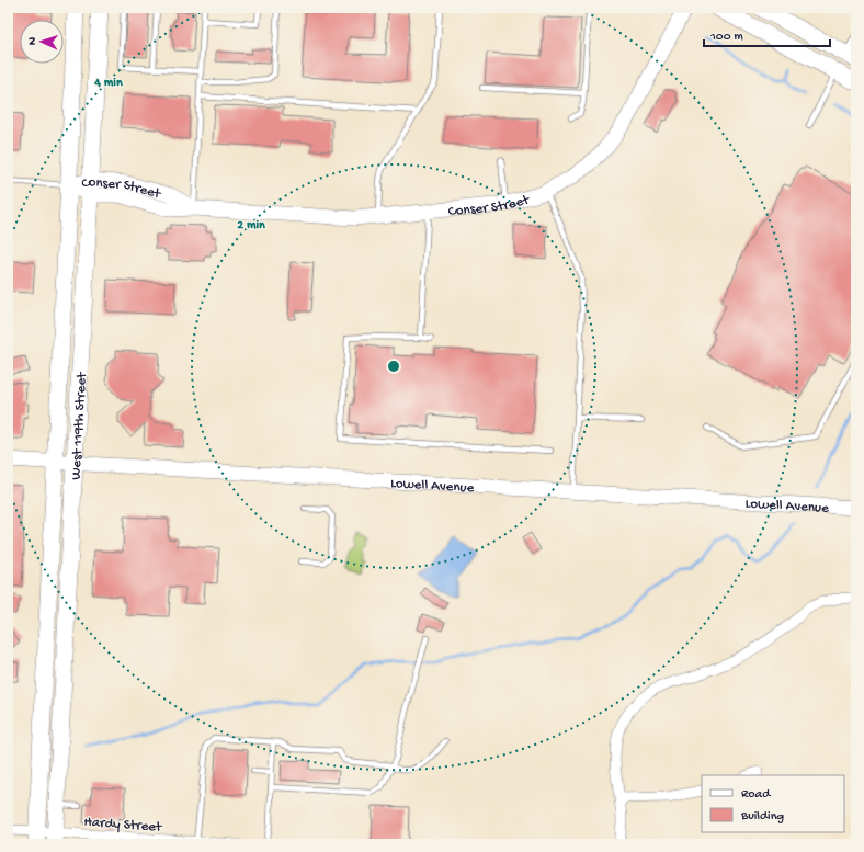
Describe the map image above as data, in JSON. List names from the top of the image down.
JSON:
{
  "streets": {
    "main road": ["West 119th Street"],
    "street": ["Conser Street", "Lowell Avenue", "Hardy Street"]
  },
  "crossings": [
    ["Conser Street", "West 119th Street"],
    ["West 119th Street", "Lowell Avenue"],
    ["West 119th Street", "Hardy Street"]
  ],
  "legend": ["Road", "Building"],
  "scale_bar": "100 m",
  "north": "left",
  "rings": ["4 min", "2 min"]
}
